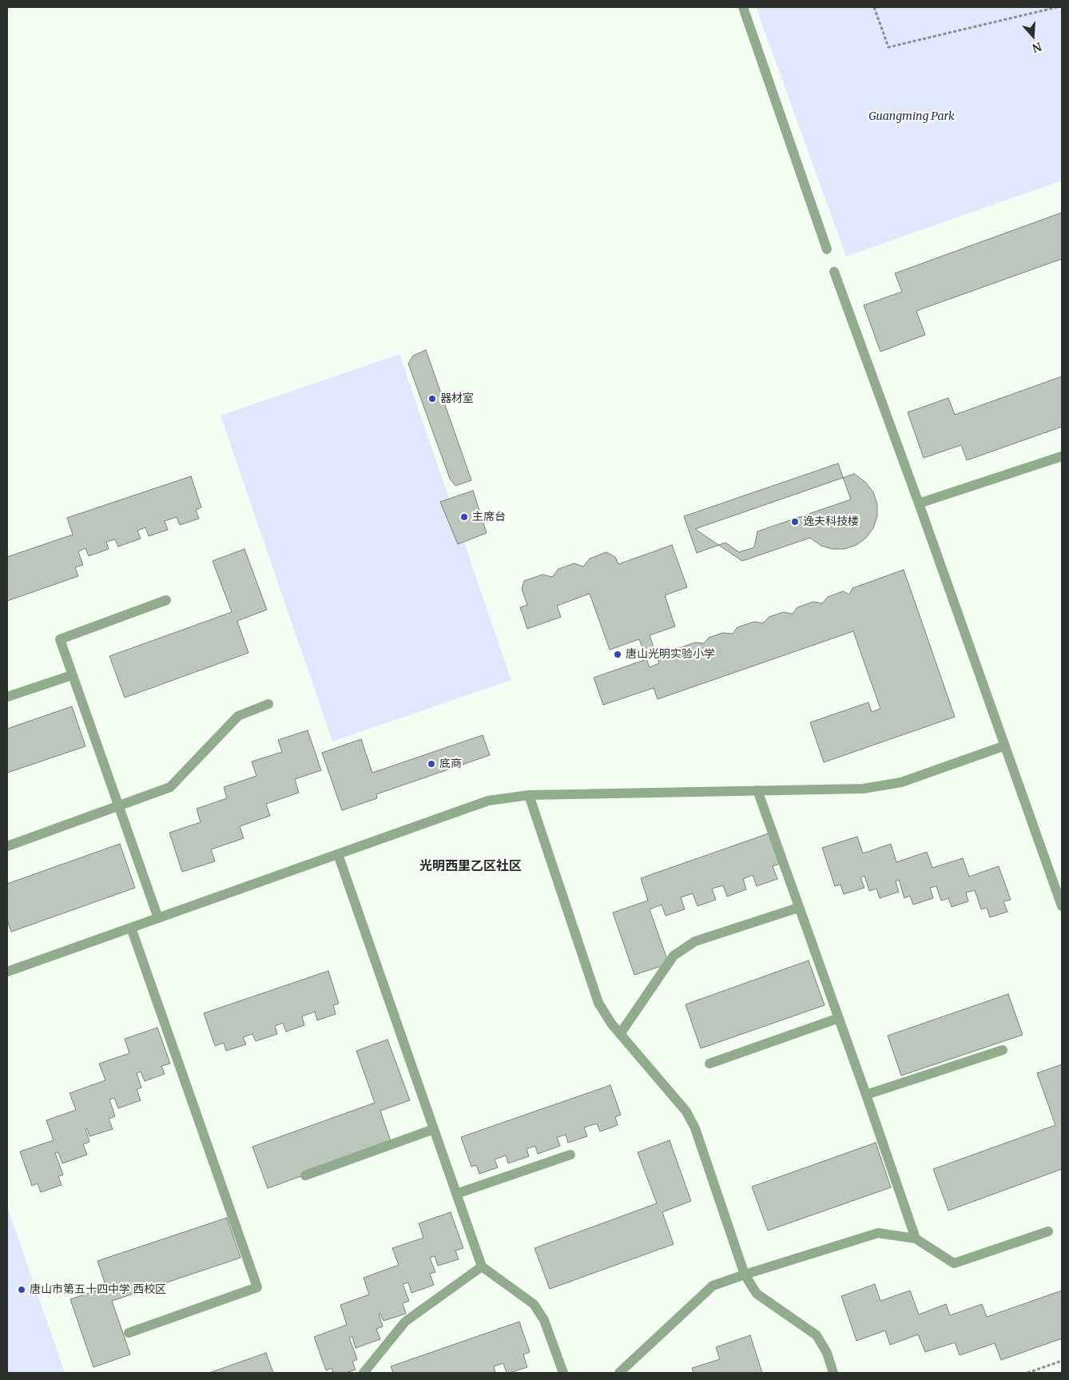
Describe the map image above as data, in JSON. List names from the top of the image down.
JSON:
{
  "districts": ["光明西里乙区社区"],
  "parks": ["Guangming Park"],
  "places": [
    "器材室",
    "主席台",
    "逸夫科技楼",
    "唐山光明实验小学",
    "底商",
    "唐山市第五十四中学 西校区"
  ],
  "north": "bottom"
}
